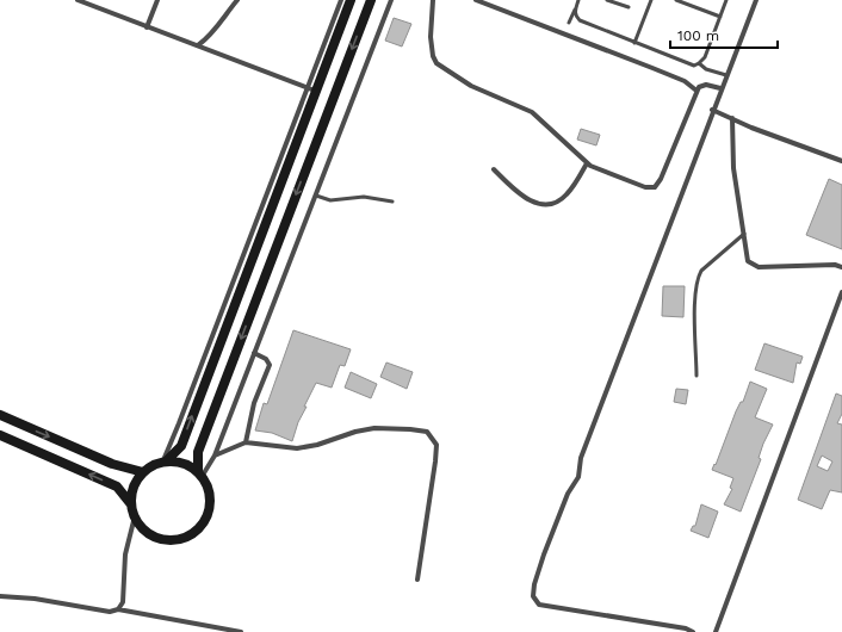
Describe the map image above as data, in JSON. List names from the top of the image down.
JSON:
{
  "scale_bar": "100 m"
}
